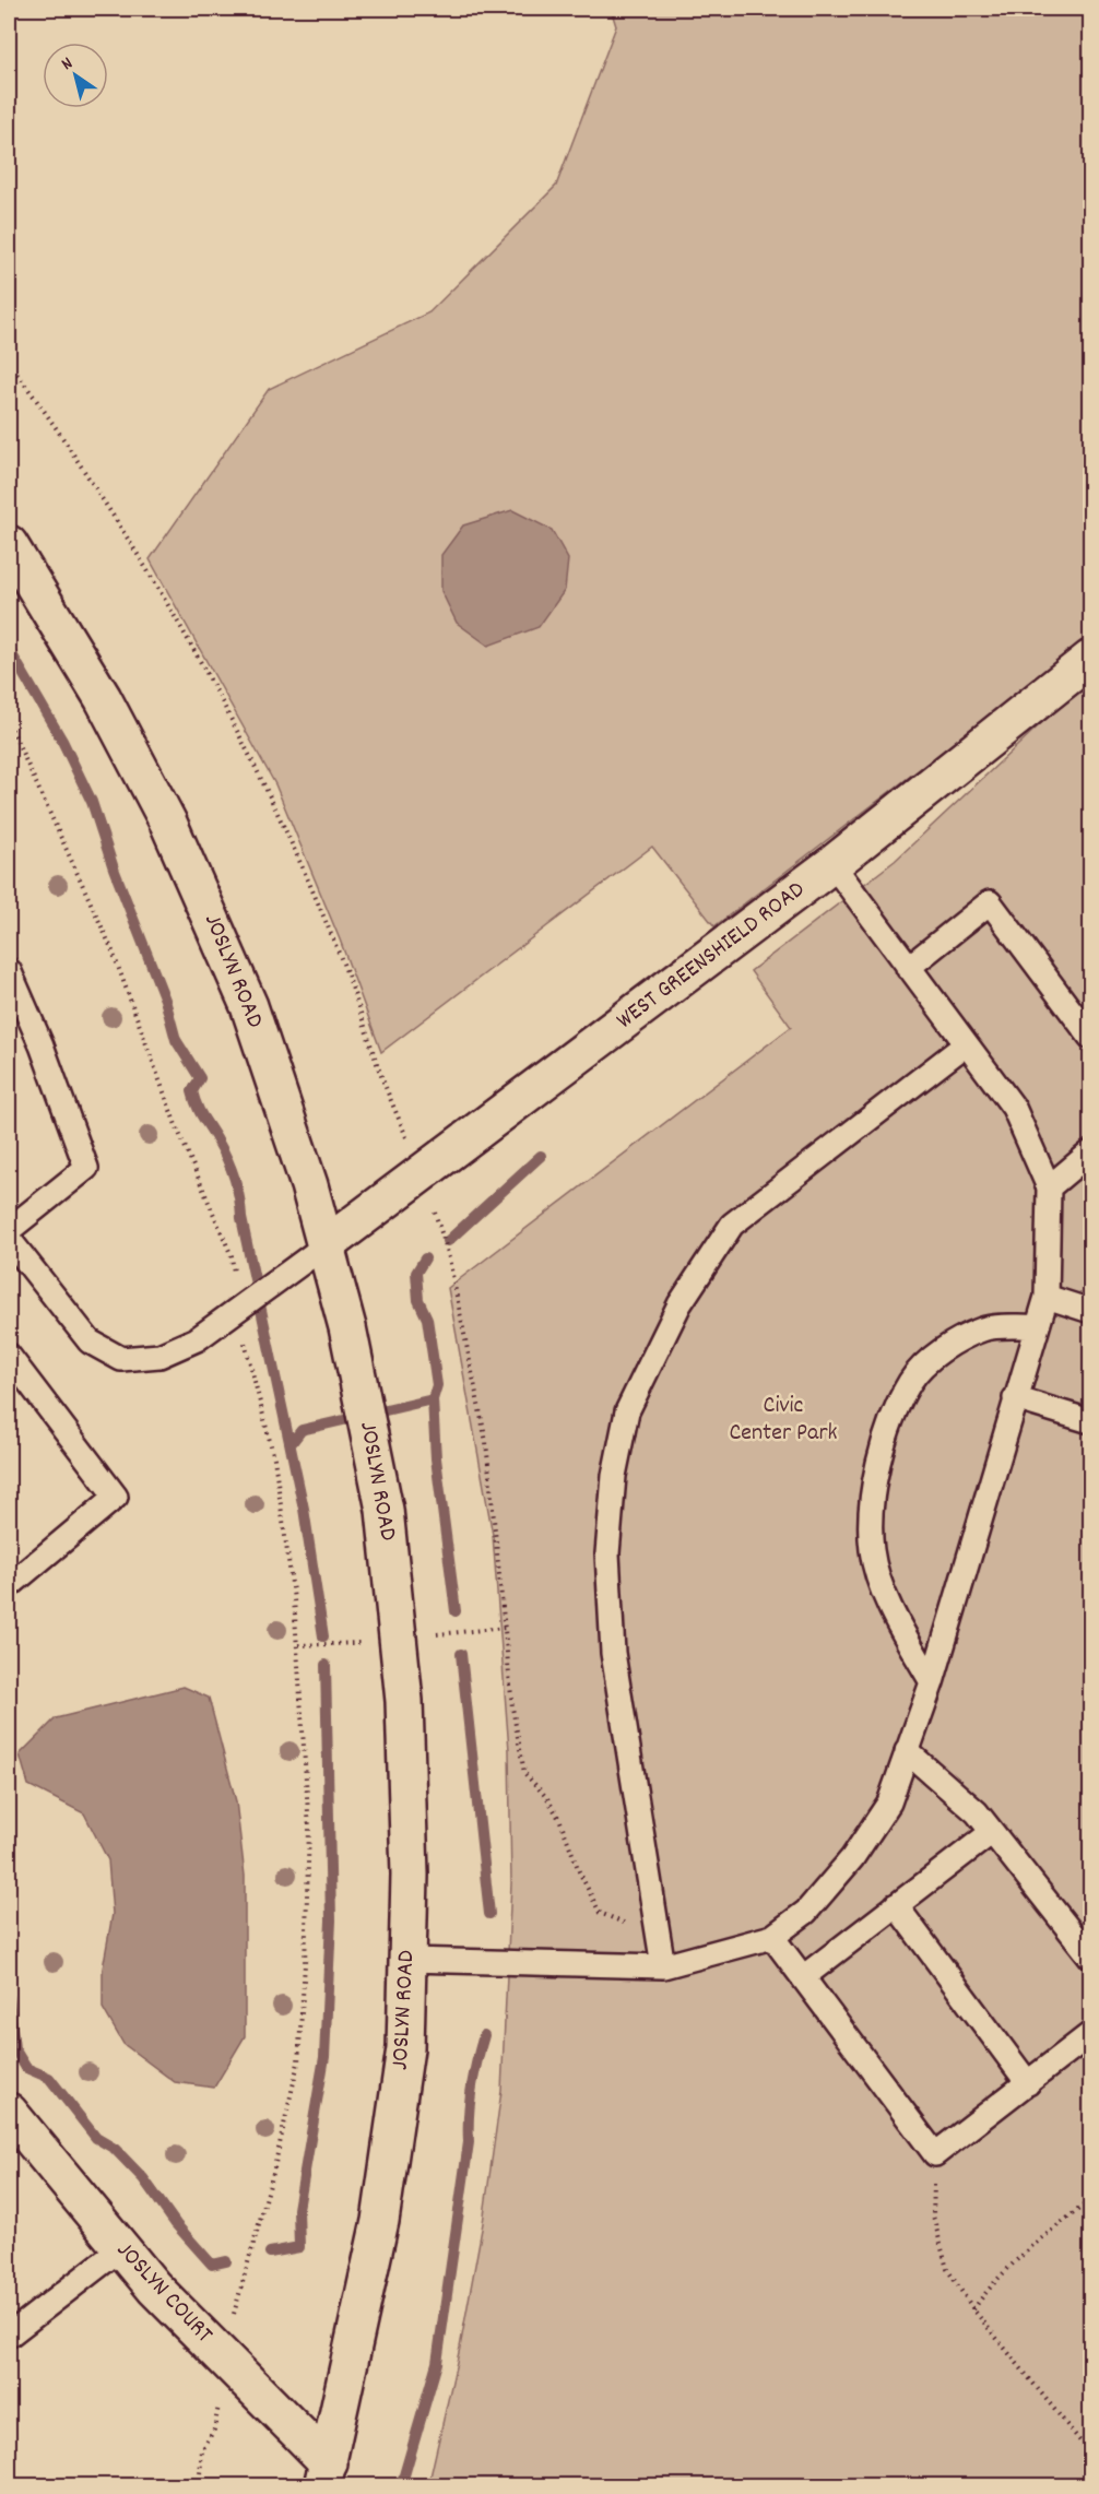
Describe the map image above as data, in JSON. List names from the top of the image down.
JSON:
{
  "streets": {
    "street": ["WEST GREENSHIELD ROAD", "JOSLYN ROAD", "JOSLYN COURT"]
  },
  "crossings": [
    ["WEST GREENSHIELD ROAD", "JOSLYN ROAD"],
    ["JOSLYN ROAD", "JOSLYN COURT"]
  ],
  "parks": ["Civic Center Park"],
  "north": "top left"
}
